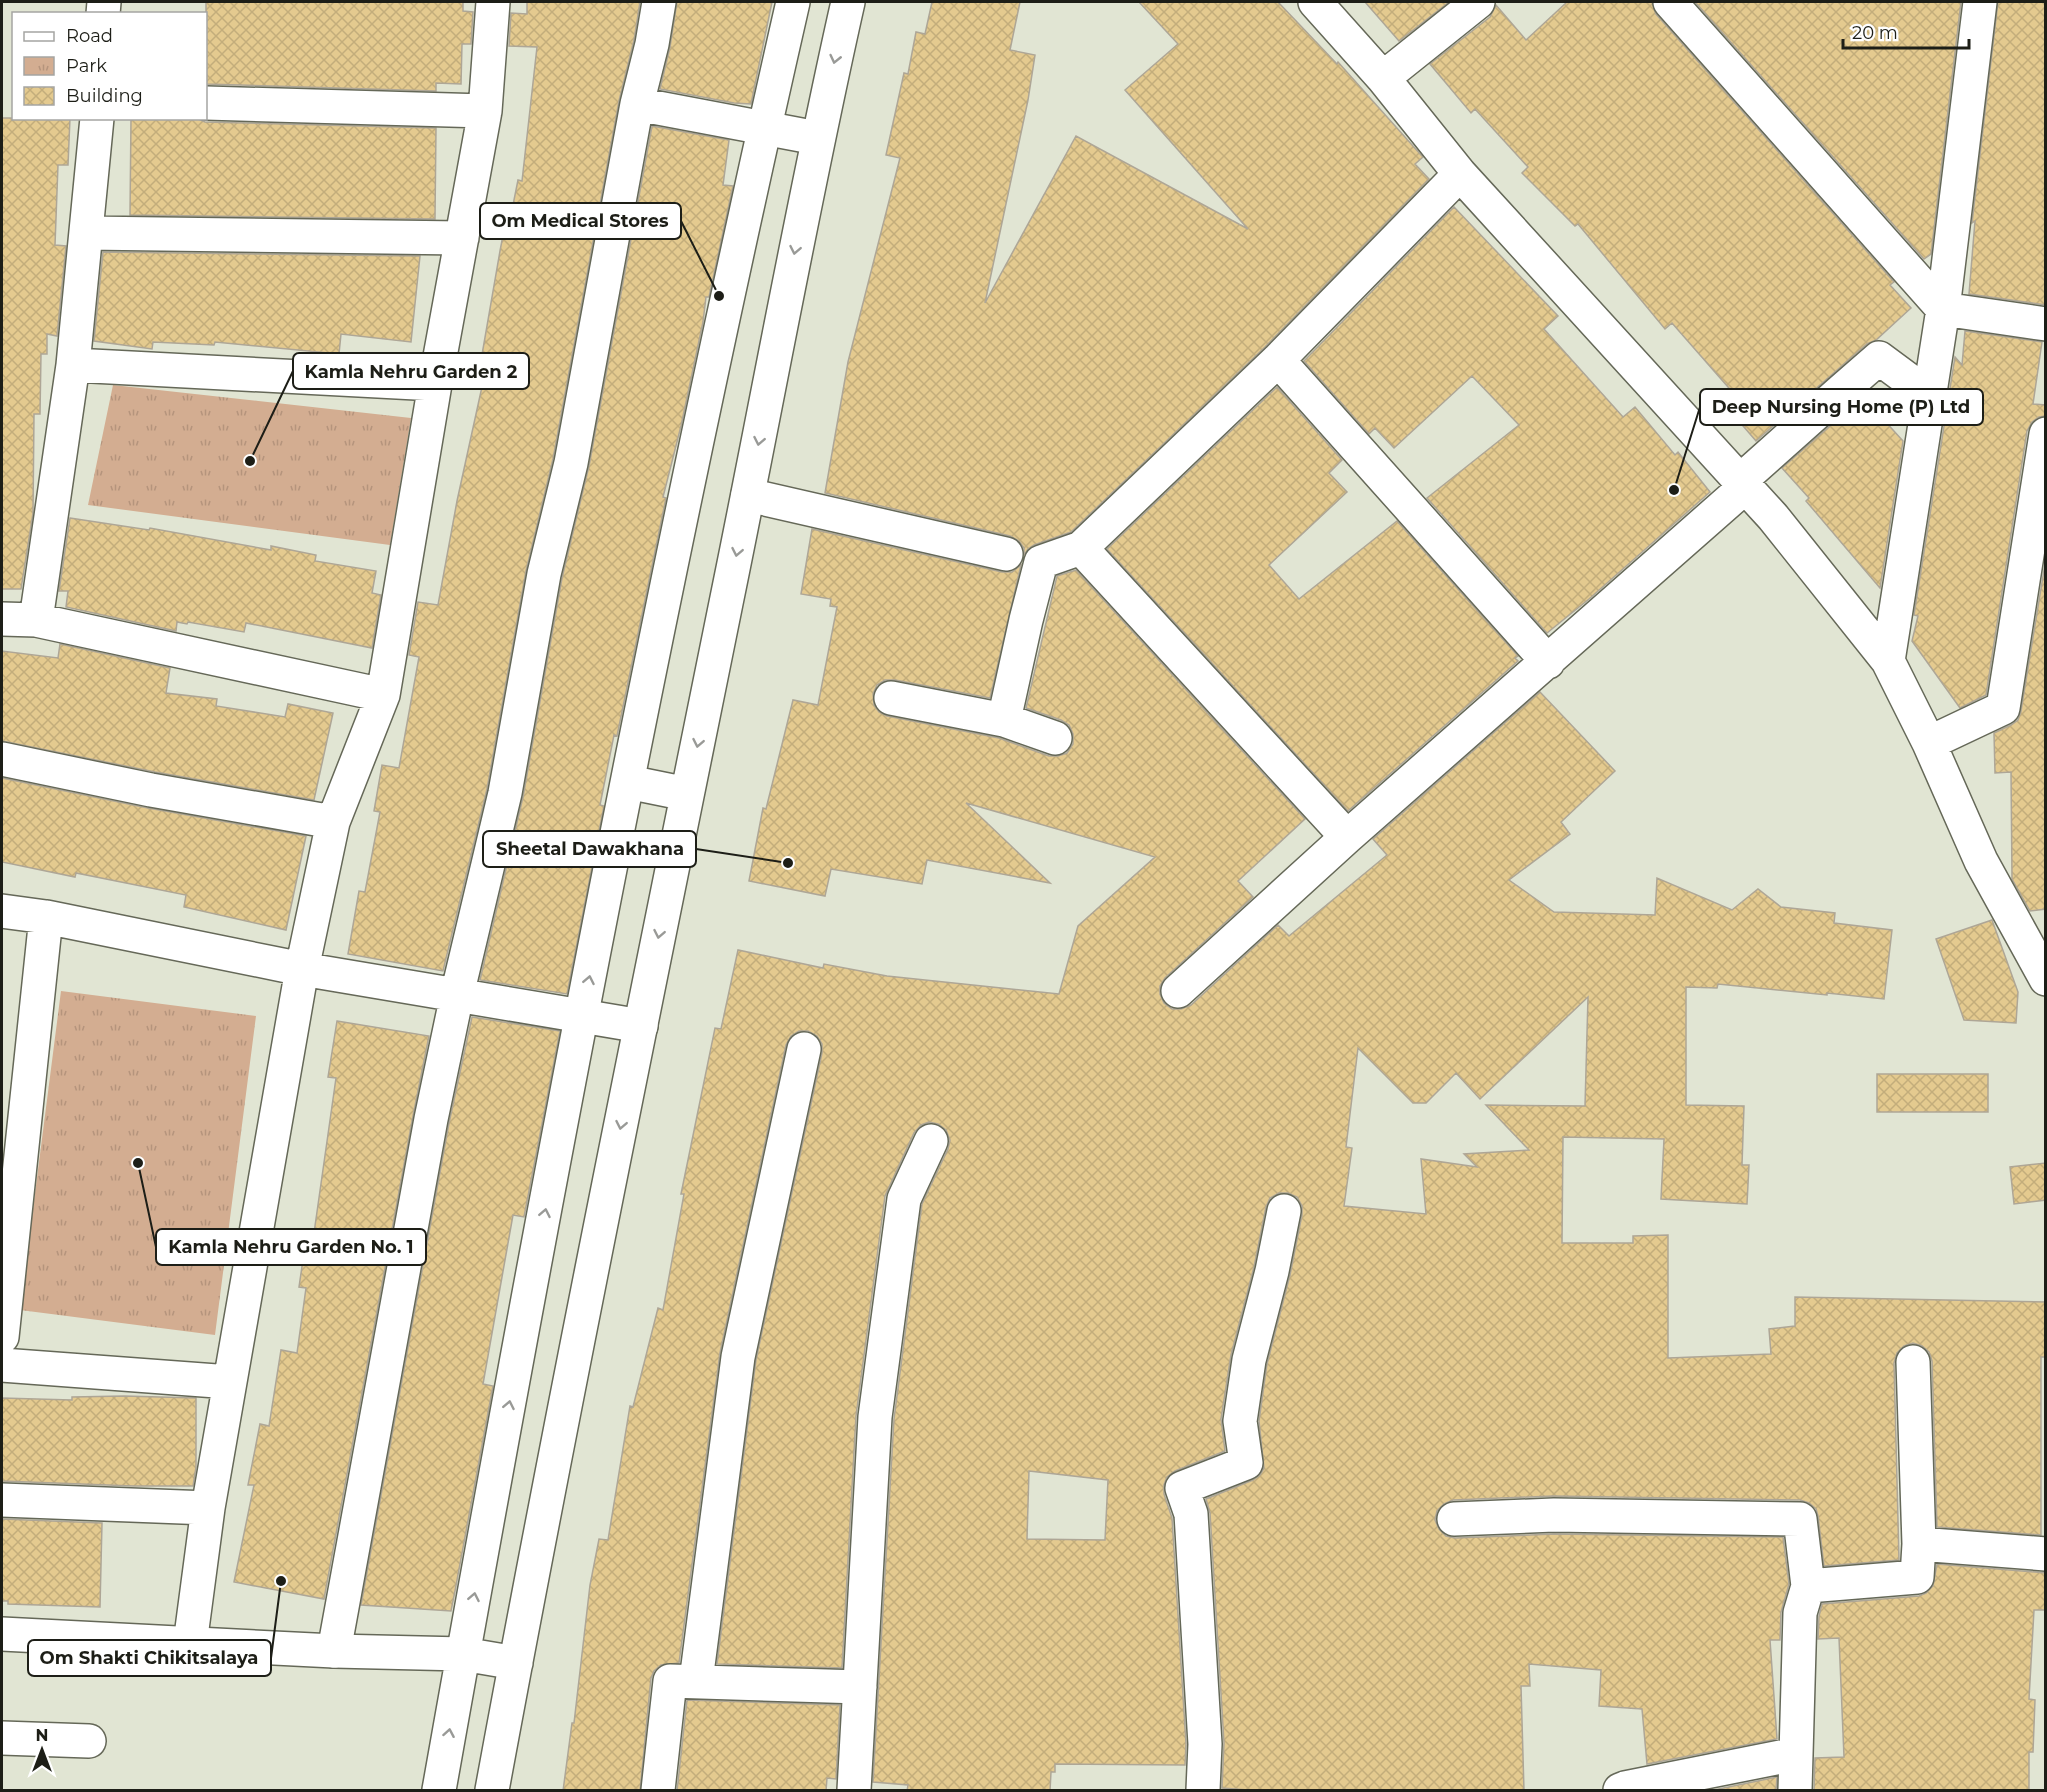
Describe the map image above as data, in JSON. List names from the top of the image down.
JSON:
{
  "places": [
    "Om Medical Stores",
    "Kamla Nehru Garden 2",
    "Deep Nursing Home (P) Ltd",
    "Sheetal Dawakhana",
    "Kamla Nehru Garden No. 1",
    "Om Shakti Chikitsalaya"
  ],
  "legend": ["Road", "Park", "Building"],
  "scale_bar": "20 m",
  "north": "top"
}
